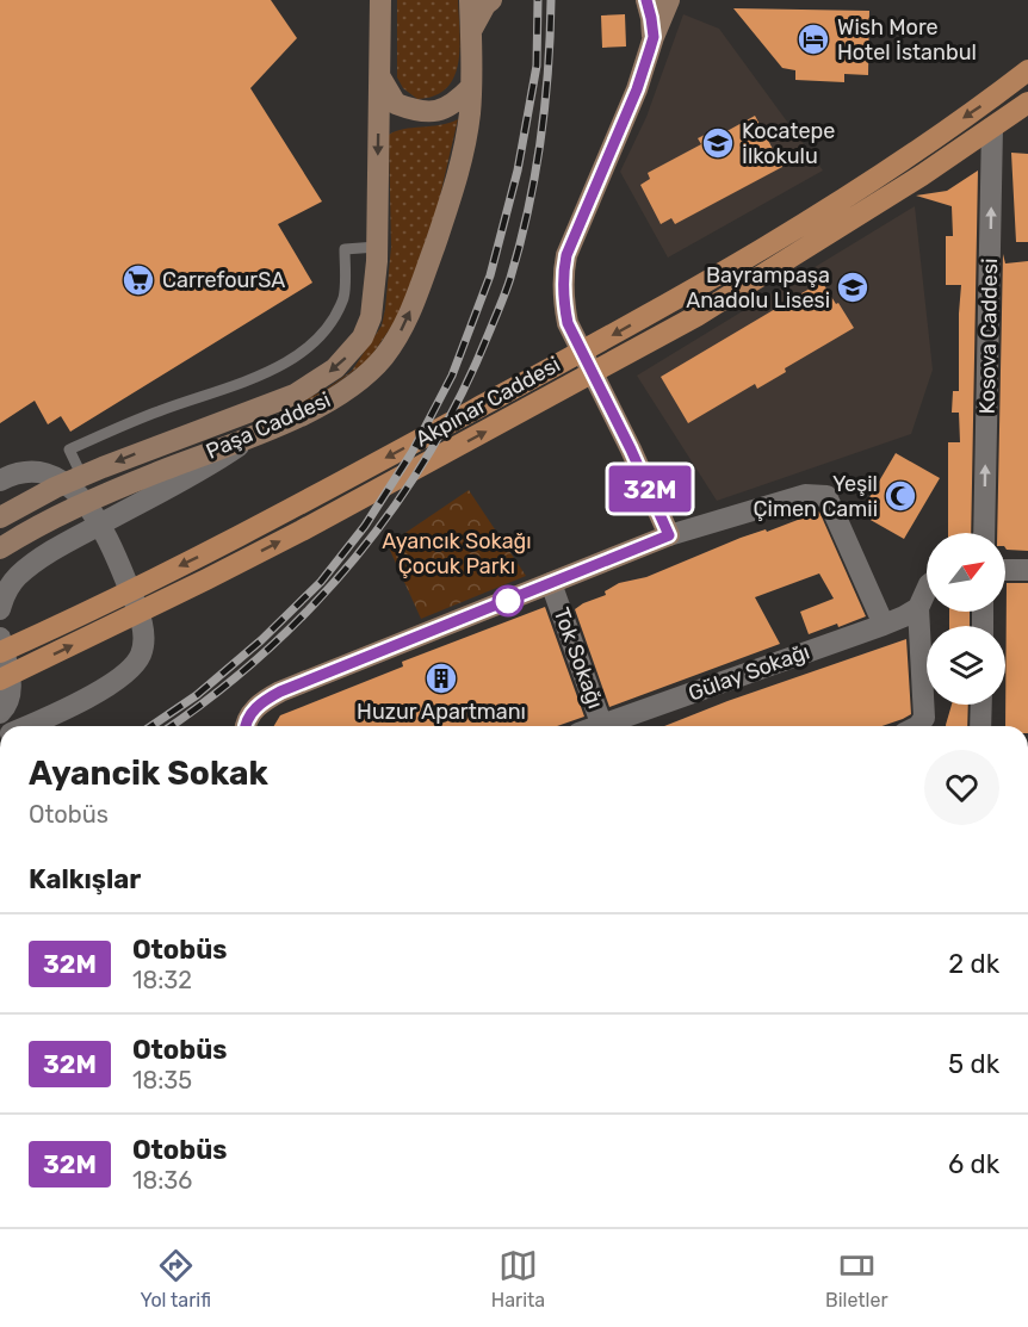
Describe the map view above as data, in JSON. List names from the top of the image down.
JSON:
{
  "streets": {
    "main road": ["Akpınar Caddesi", "Paşa Caddesi"],
    "street": ["Kosova Caddesi", "Tok Sokağı", "Gülay Sokağı"]
  },
  "crossings": [
    ["Kosova Caddesi", "Akpınar Caddesi"]
  ],
  "one_way": ["Kosova Caddesi"],
  "parks": ["Ayancık Sokağı Çocuk Parkı"],
  "places": {
    "hotel": ["Wish More Hotel İstanbul"],
    "school or university": ["Kocatepe İlkokulu", "Bayrampaşa Anadolu Lisesi"],
    "supermarket": ["CarrefourSA"],
    "mosque": ["Yeşil Çimen Camii"],
    "building": ["Huzur Apartmanı"]
  },
  "lines": ["bus line 32M"],
  "north": "top right",
  "page": {
    "on_map": "32M",
    "heading": [
      ["Ayancik Sokak", "Otobüs"],
      "Kalkışlar"
    ],
    "list": [
      {
        "mark": "32M",
        "name": "Otobüs",
        "note": "18:32",
        "value": "2 dk"
      },
      {
        "mark": "32M",
        "name": "Otobüs",
        "note": "18:35",
        "value": "5 dk"
      },
      {
        "mark": "32M",
        "name": "Otobüs",
        "note": "18:36",
        "value": "6 dk"
      }
    ],
    "tabs": ["Yol tarifi", "Harita", "Biletler"]
  }
}
